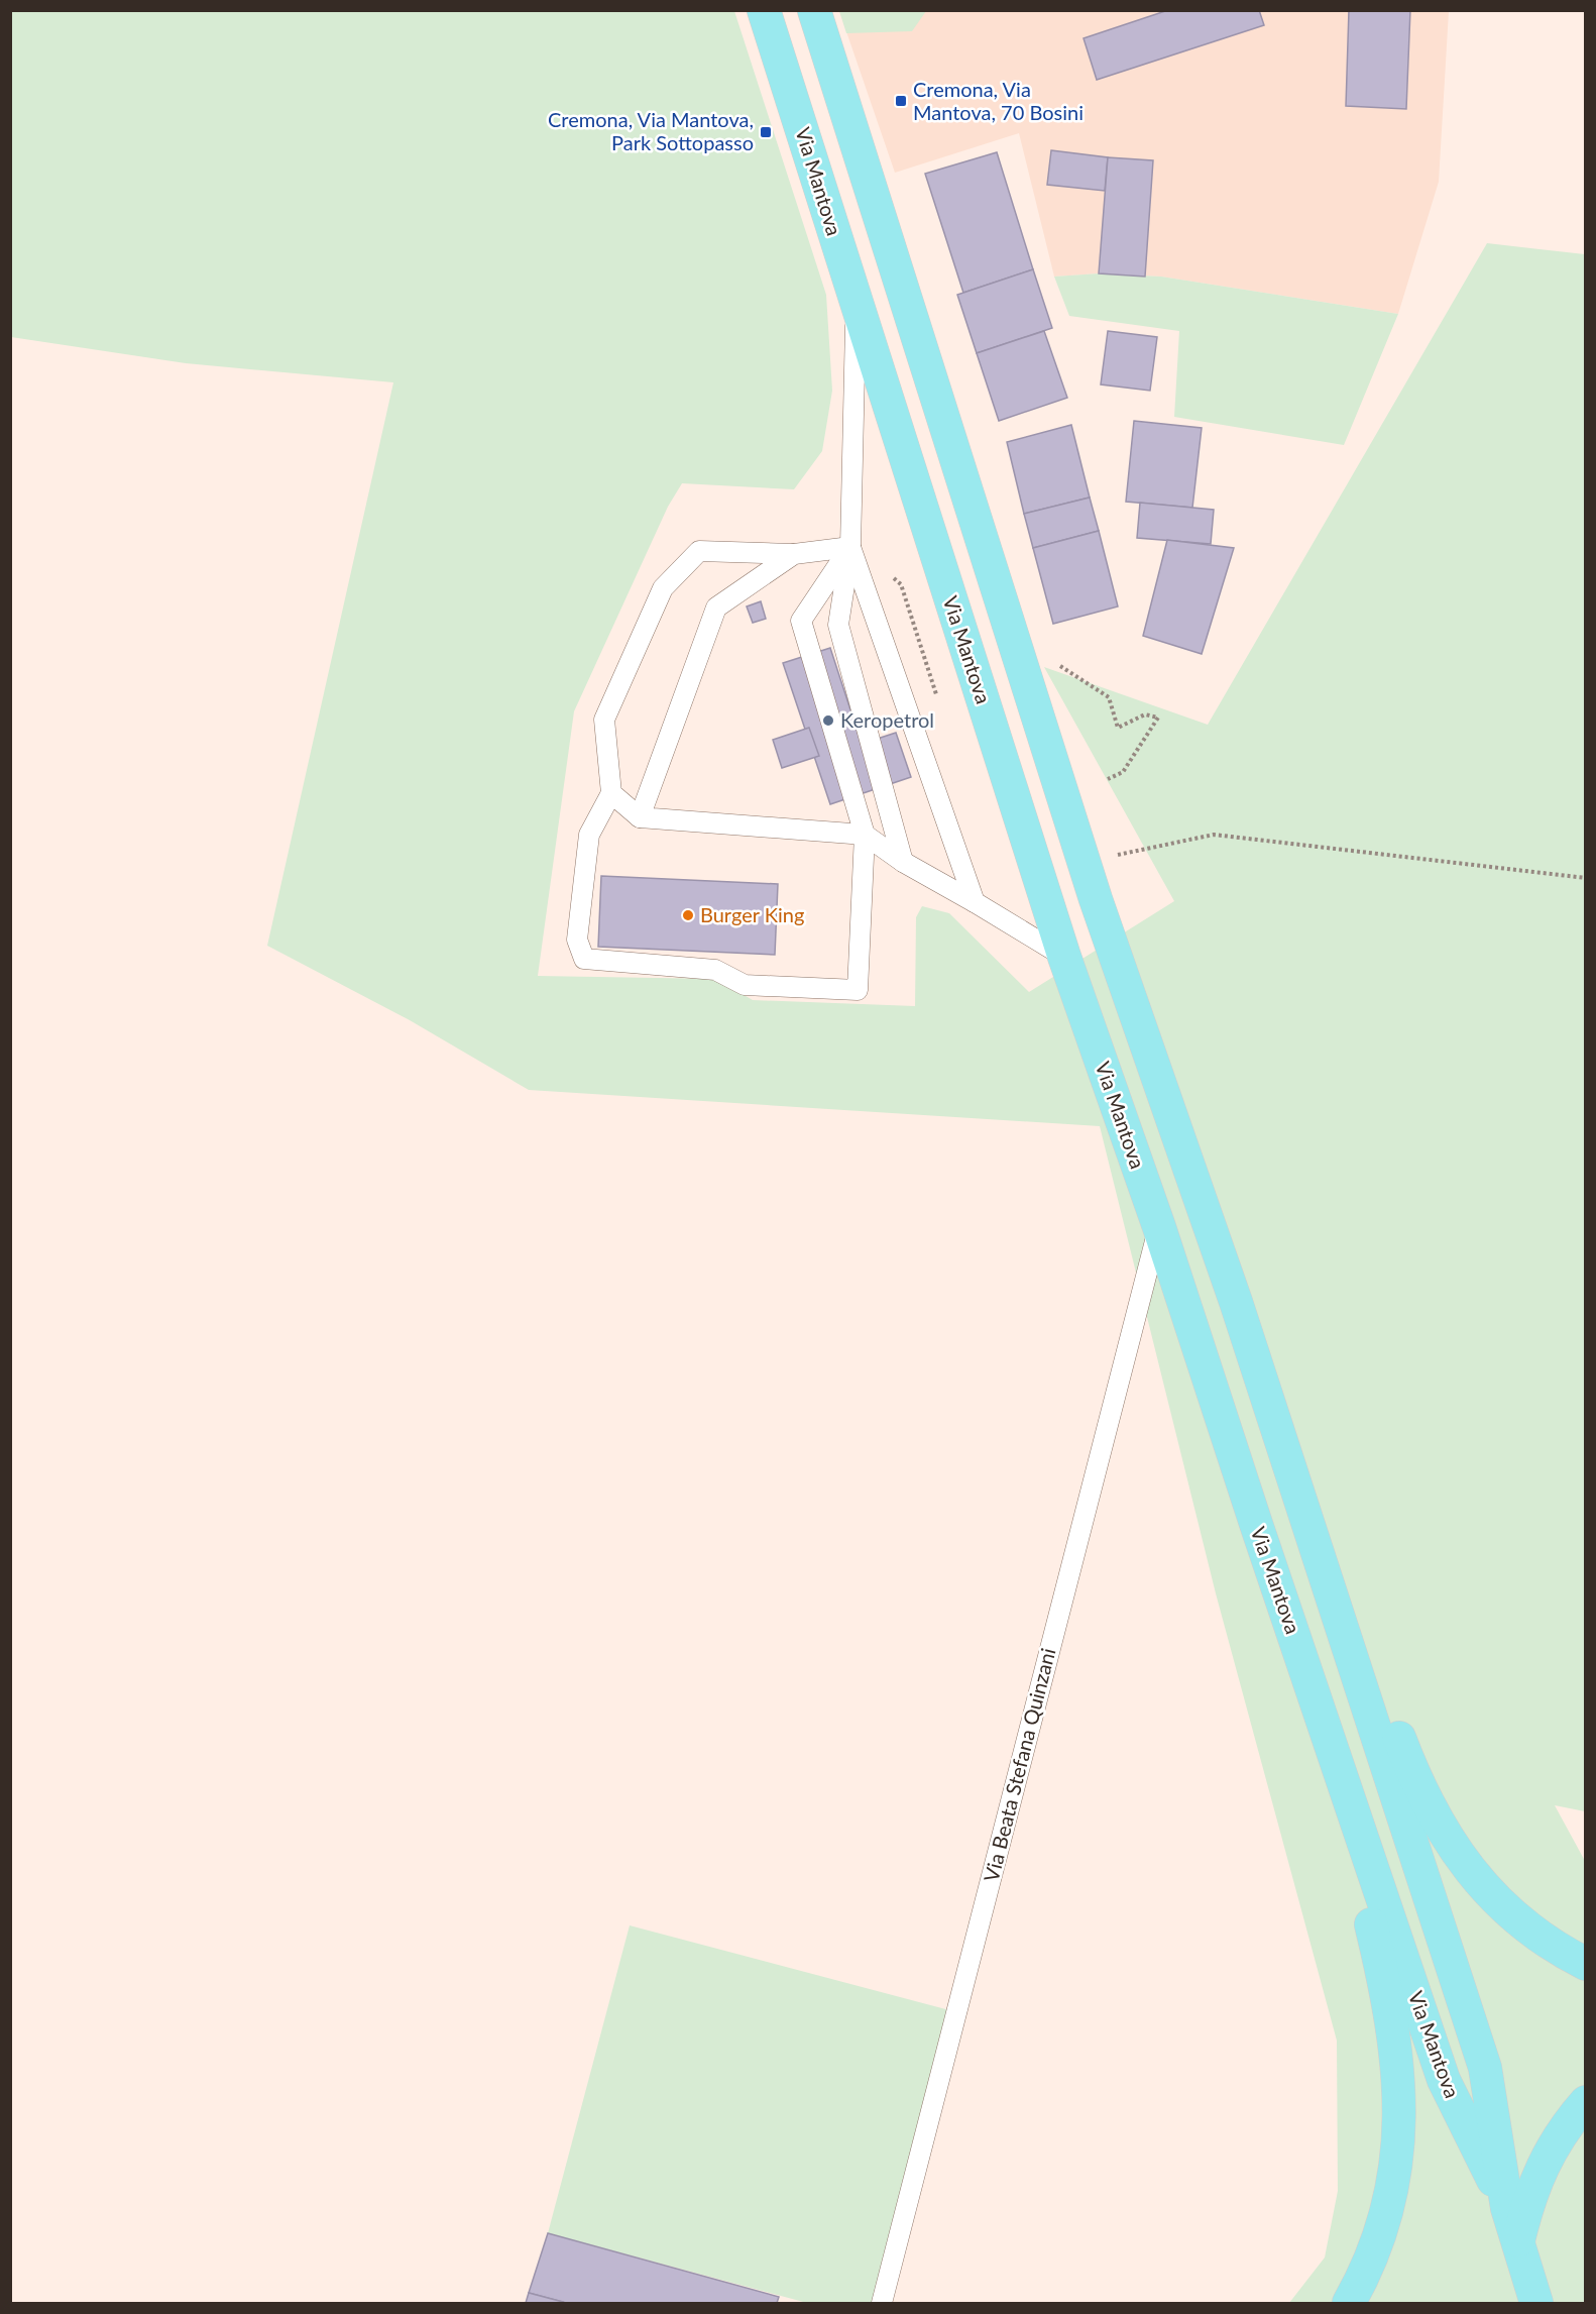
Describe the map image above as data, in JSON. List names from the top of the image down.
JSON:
{
  "streets": {
    "main road": ["Via Mantova"],
    "lane": ["Via Beata Stefana Quinzani"]
  },
  "crossings": [
    ["Via Mantova", "Via Beata Stefana Quinzani"]
  ],
  "places": {
    "transit": ["Cremona, Via Mantova, 70 Bosini", "Cremona, Via Mantova, Park Sottopasso"],
    "other": ["Keropetrol", "Burger King"]
  }
}
